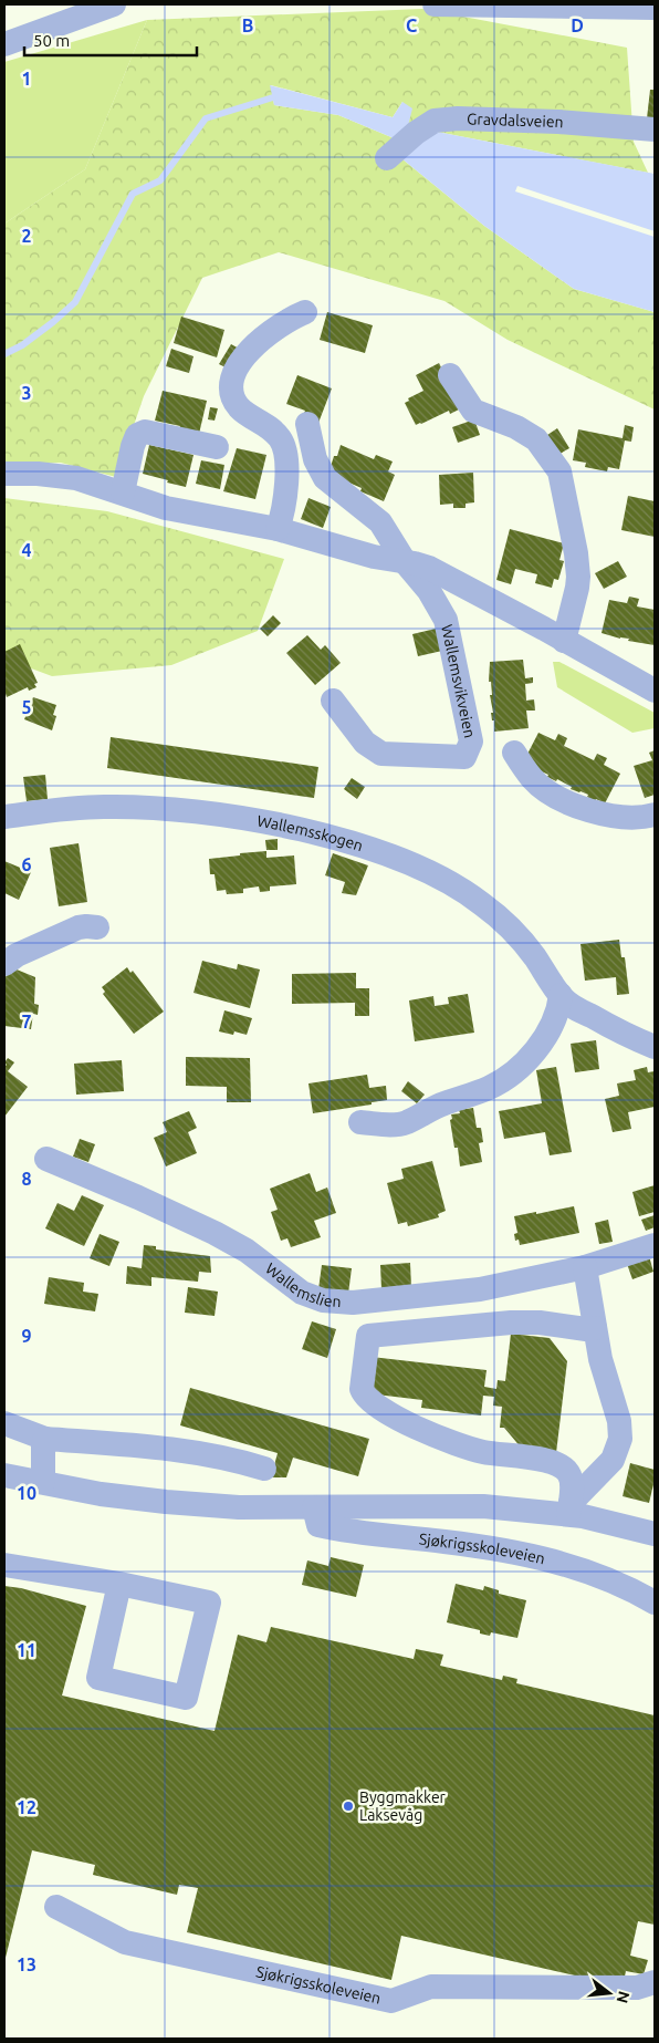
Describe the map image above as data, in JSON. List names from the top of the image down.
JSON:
{
  "streets": {
    "street": [
      "Gravdalsveien",
      "Wallemsvikveien",
      "Wallemsskogen",
      "Wallemslien",
      "Sjøkrigsskoleveien"
    ]
  },
  "places": ["Byggmakker Laksevåg"],
  "scale_bar": "50 m",
  "north": "right",
  "grid": {
    "columns": ["B", "C", "D"],
    "rows": [
      "1",
      "2",
      "3",
      "4",
      "5",
      "6",
      "7",
      "8",
      "9",
      "10",
      "11",
      "12",
      "13"
    ]
  }
}
